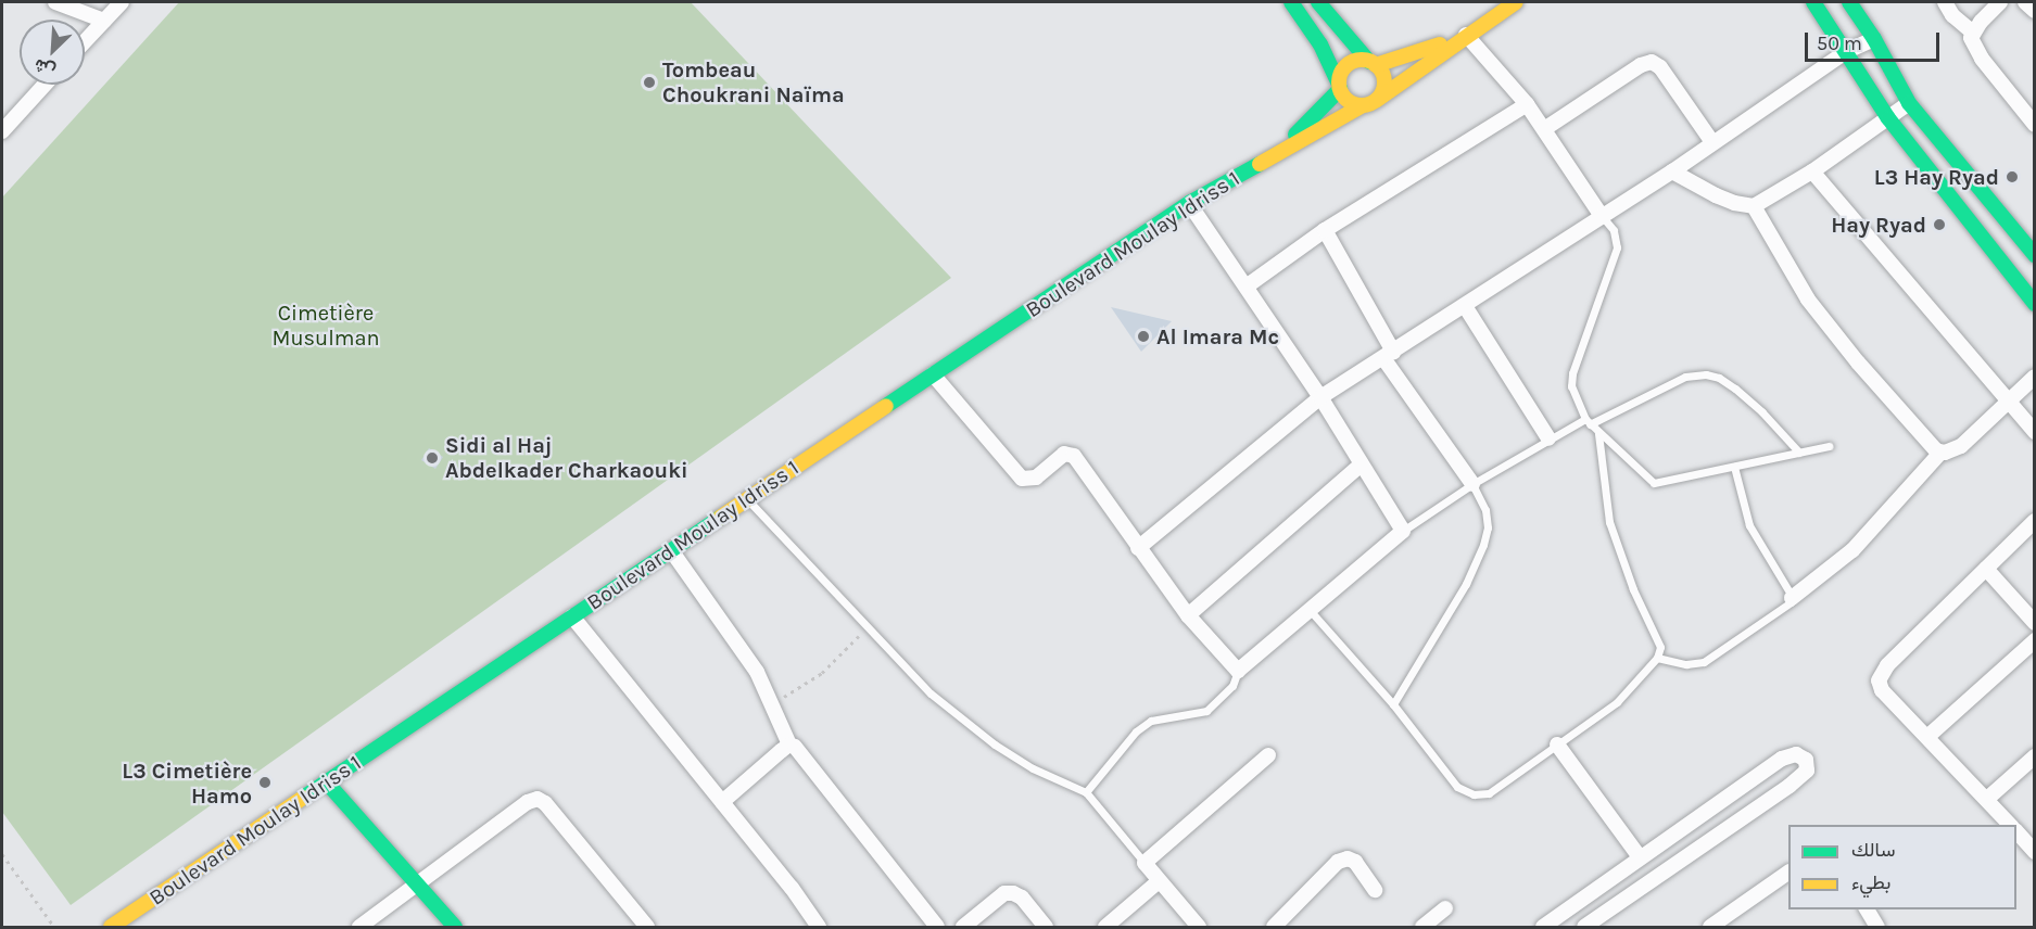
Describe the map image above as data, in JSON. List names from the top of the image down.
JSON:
{
  "streets": {
    "main road": ["Boulevard Moulay Idriss 1"]
  },
  "parks": ["Cimetière Musulman"],
  "places": [
    "Tombeau Choukrani Naïma",
    "L3 Hay Ryad",
    "Hay Ryad",
    "Al Imara Mc",
    "Sidi al Haj Abdelkader Charkaouki",
    "L3 Cimetière Hamo"
  ],
  "legend": ["سالك", "بطيء"],
  "scale_bar": "50 m",
  "north": "bottom left"
}
